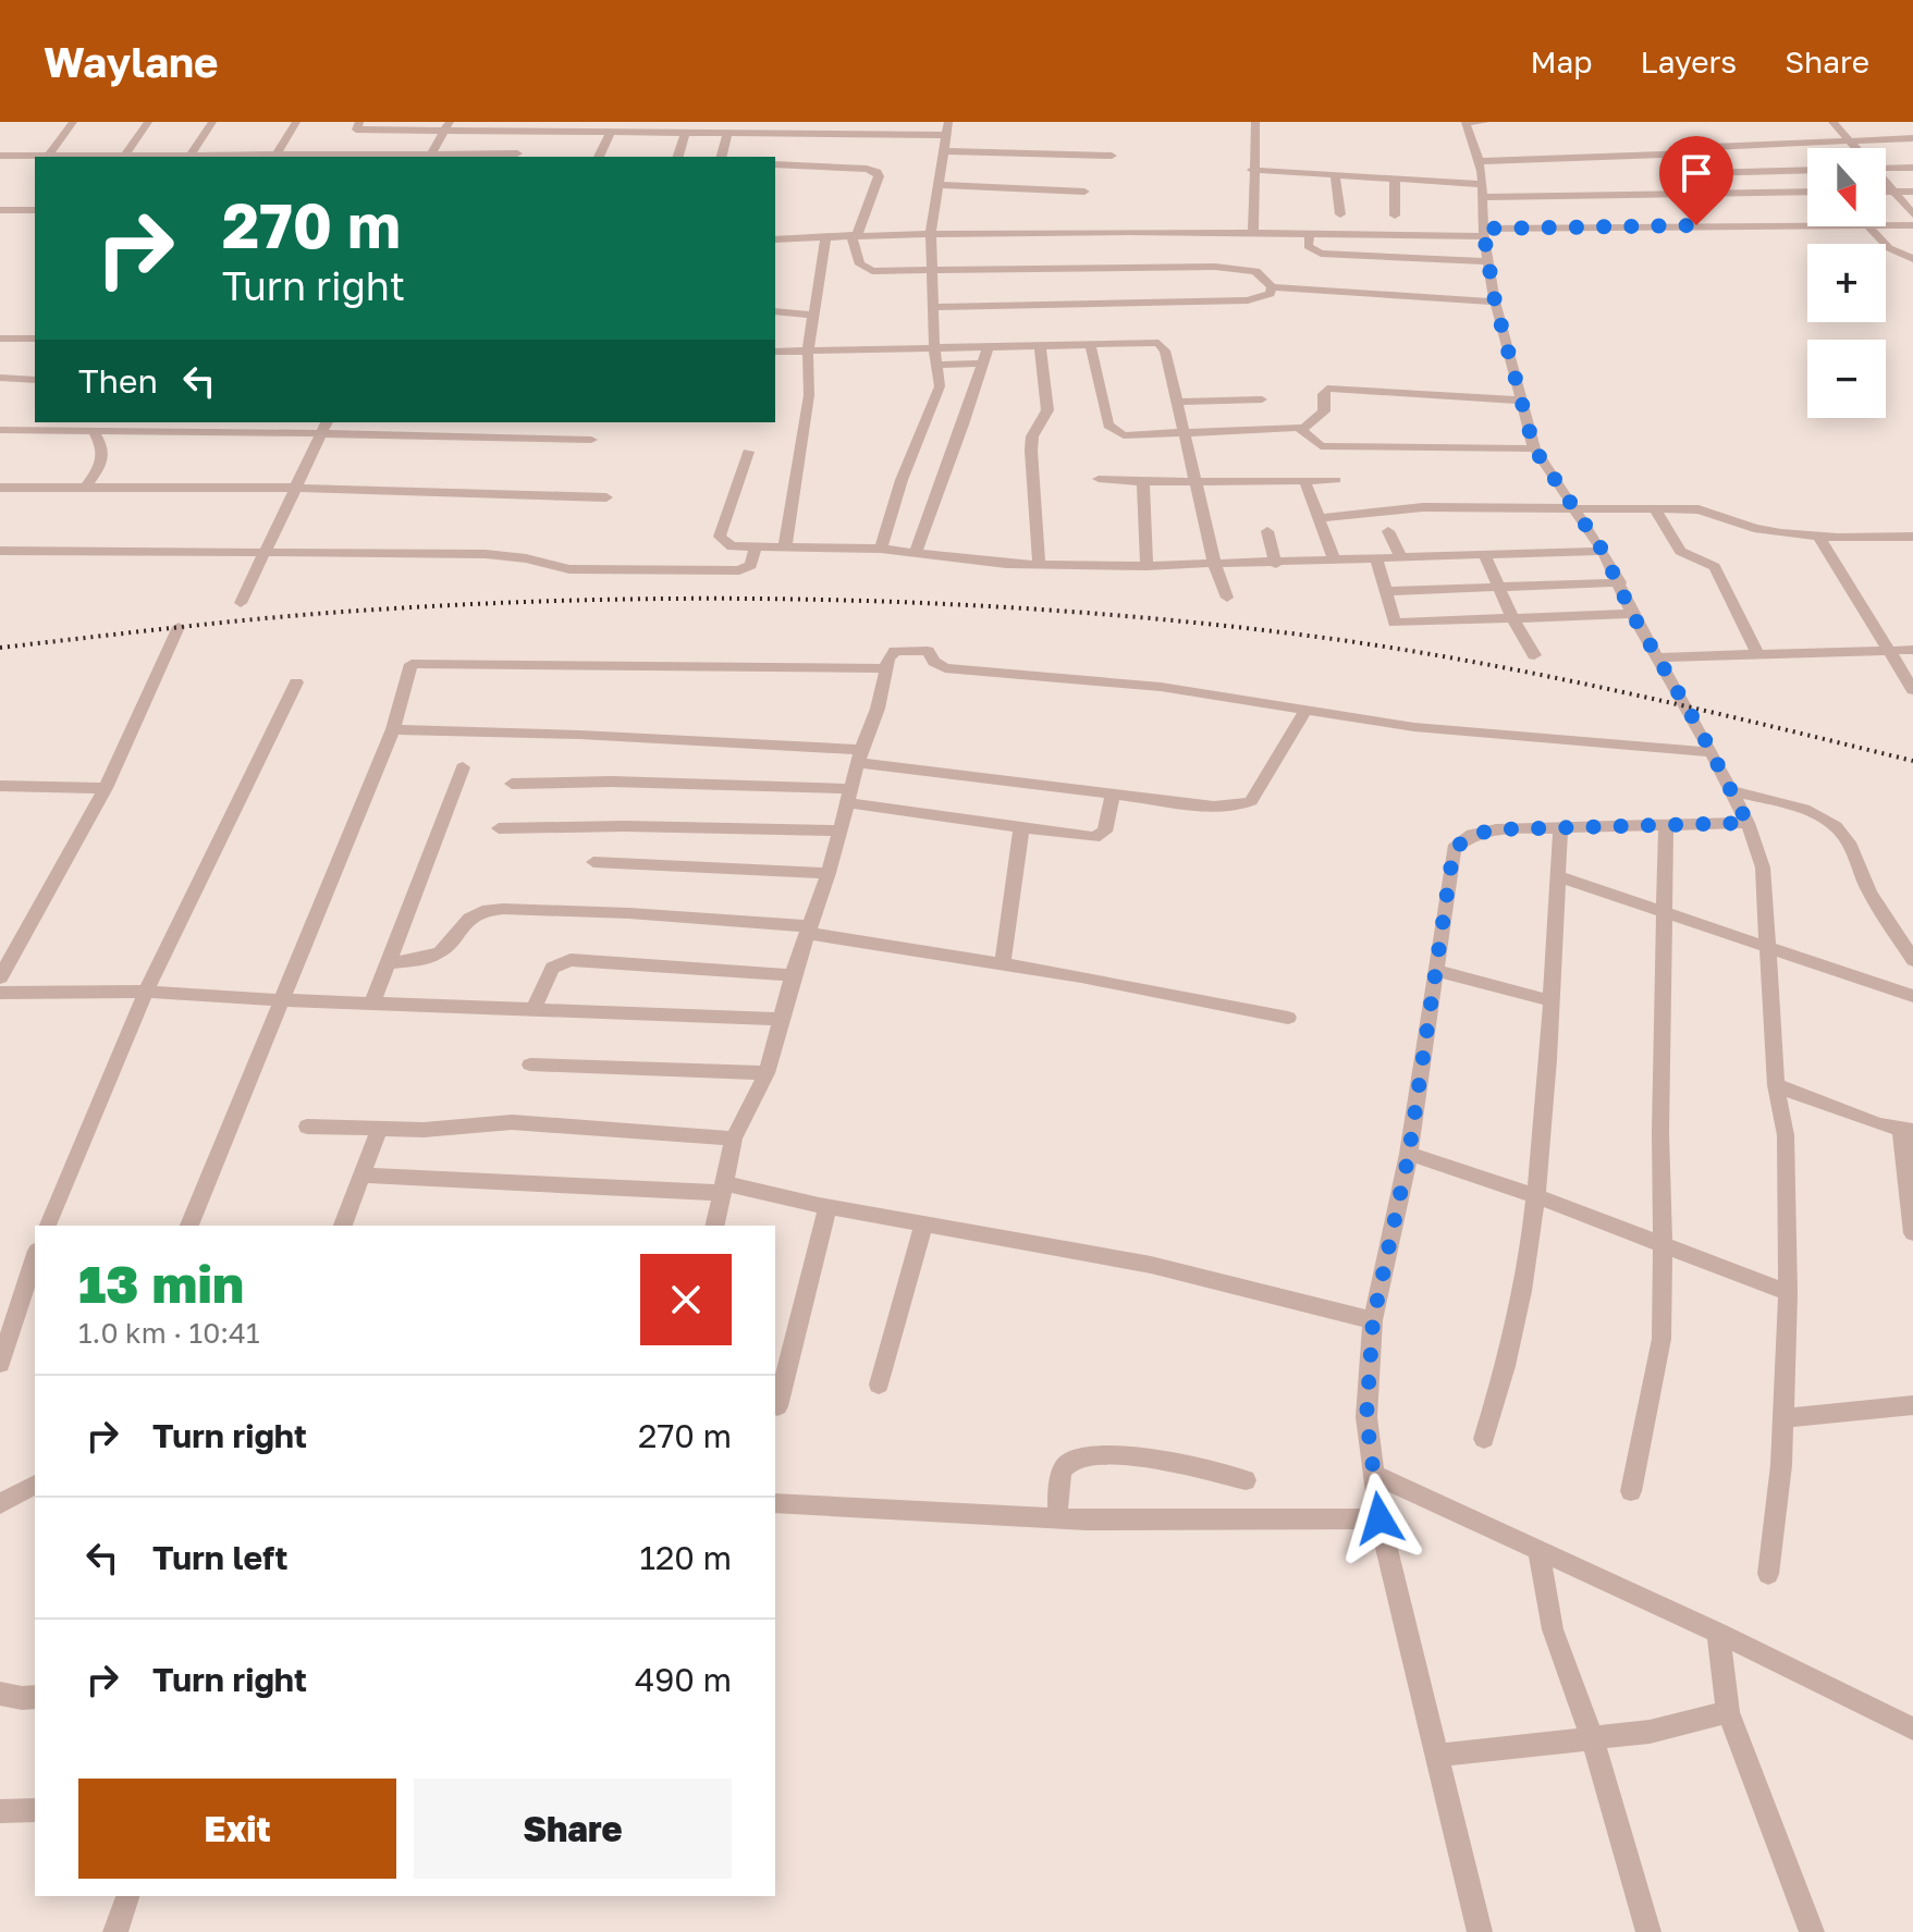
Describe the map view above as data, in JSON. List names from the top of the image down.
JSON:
{
  "north": "bottom",
  "page": {
    "header": "Waylane",
    "nav": ["Map", "Layers", "Share"],
    "map_buttons": ["+", "−"],
    "turn": ["270 m", "Turn right"],
    "then": "Then",
    "heading": ["13 min", "1.0 km · 10:41"],
    "list": [
      {
        "name": "Turn right",
        "value": "270 m"
      },
      {
        "name": "Turn left",
        "value": "120 m"
      },
      {
        "name": "Turn right",
        "value": "490 m"
      }
    ],
    "buttons": ["Exit", "Share"]
  }
}
